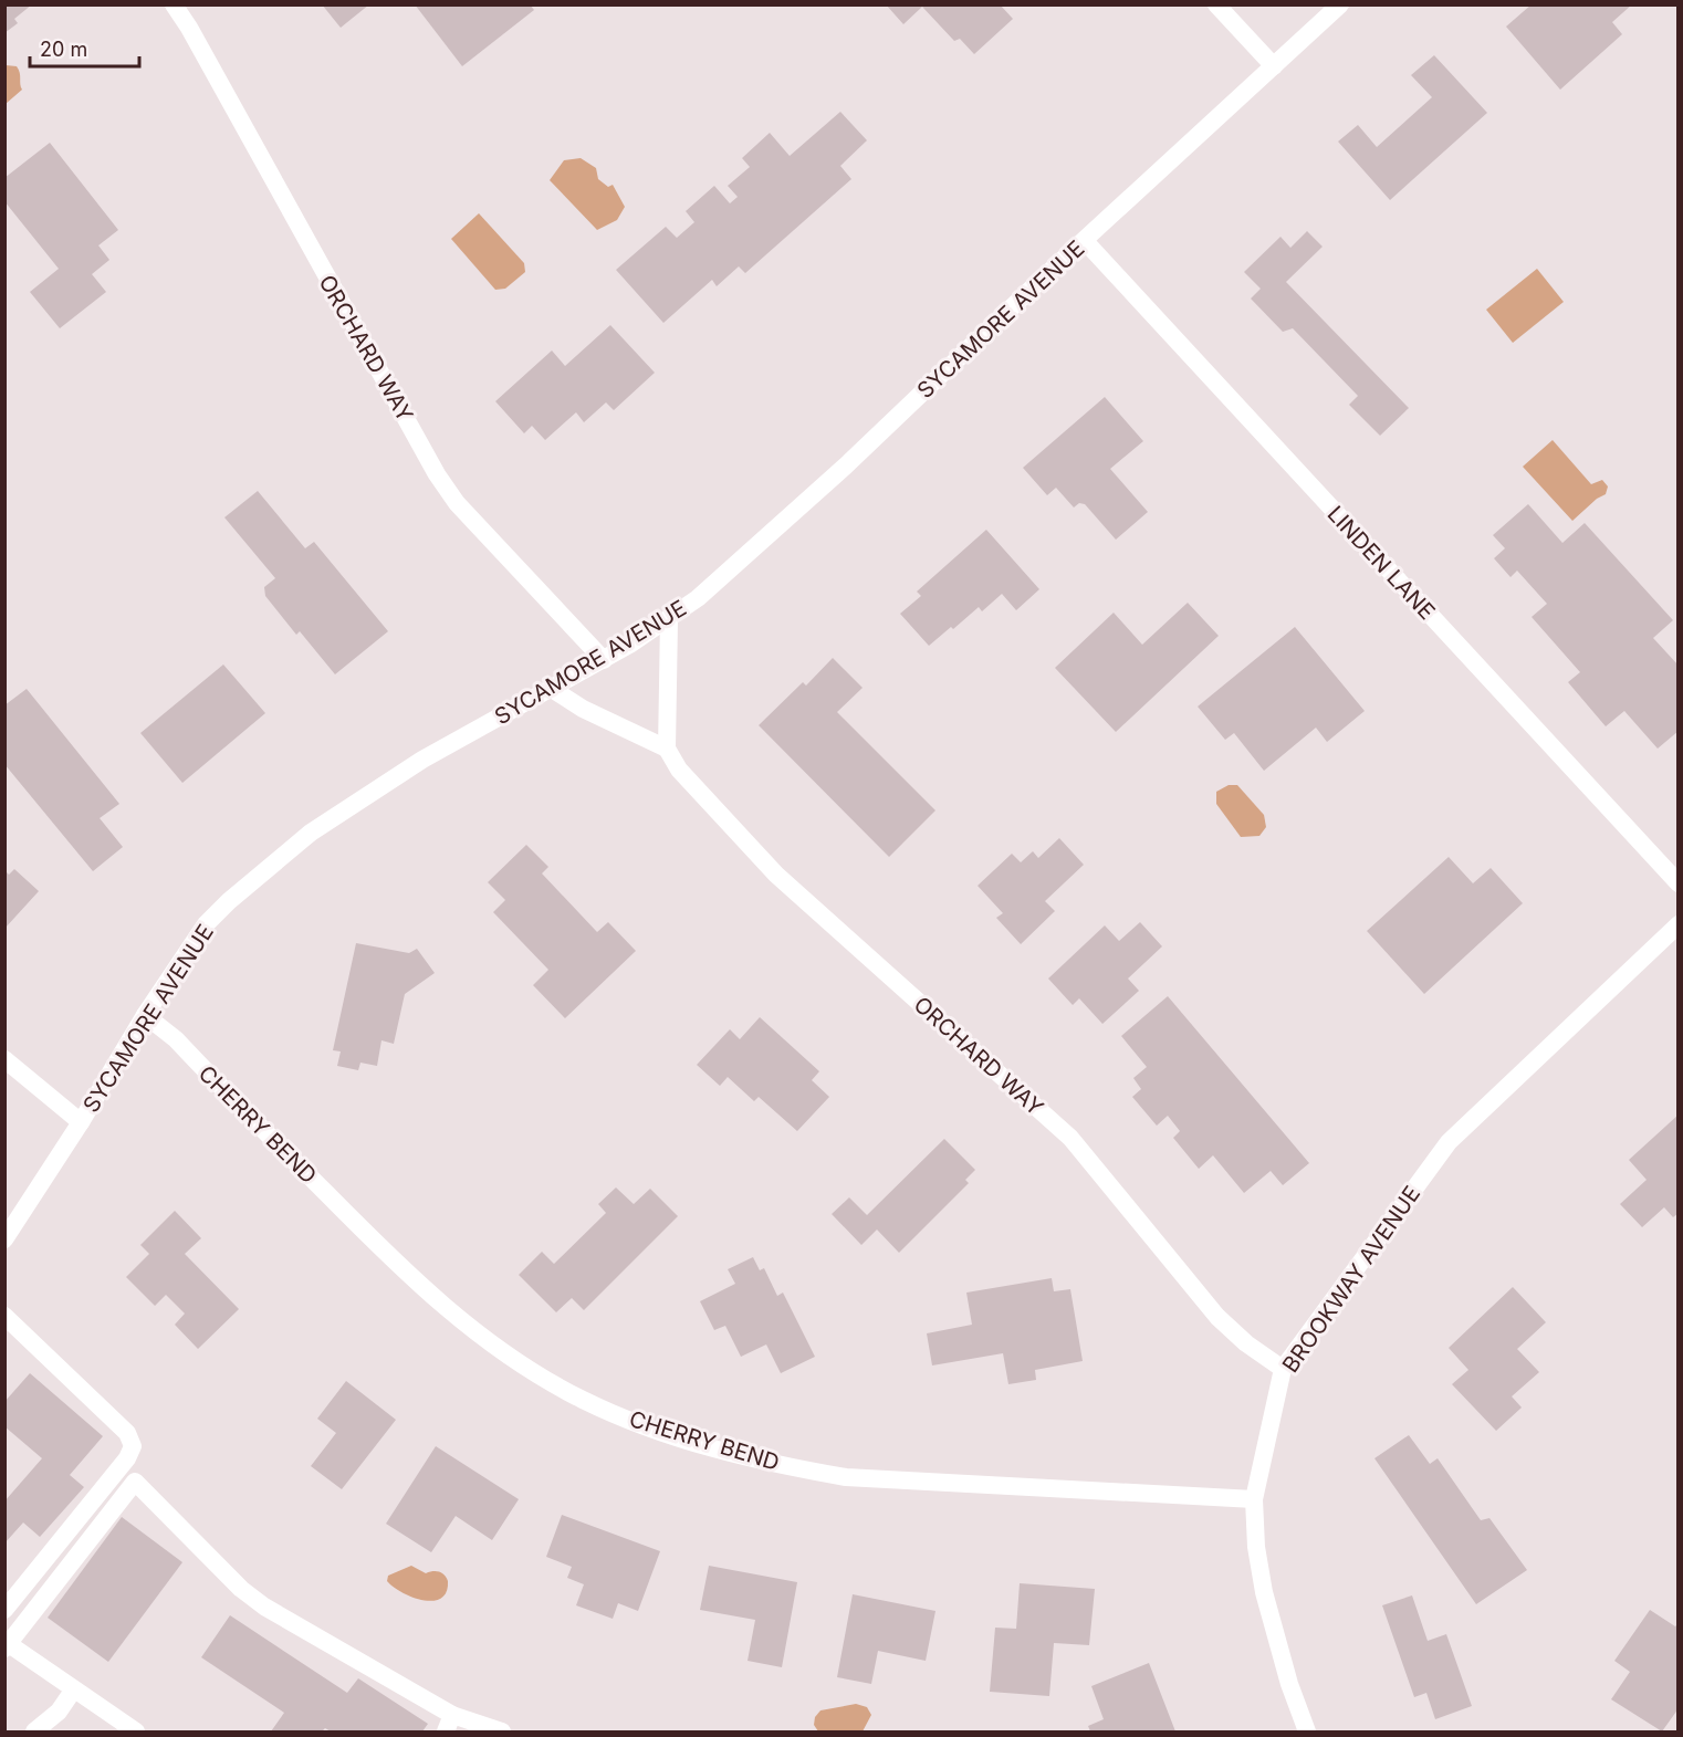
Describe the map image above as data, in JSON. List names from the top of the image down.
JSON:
{
  "streets": {
    "street": [
      "SYCAMORE AVENUE",
      "ORCHARD WAY",
      "LINDEN LANE",
      "CHERRY BEND",
      "BROOKWAY AVENUE"
    ]
  },
  "crossings": [
    ["SYCAMORE AVENUE", "ORCHARD WAY"],
    ["SYCAMORE AVENUE", "LINDEN LANE"],
    ["SYCAMORE AVENUE", "CHERRY BEND"],
    ["ORCHARD WAY", "BROOKWAY AVENUE"],
    ["CHERRY BEND", "BROOKWAY AVENUE"]
  ],
  "scale_bar": "20 m"
}
